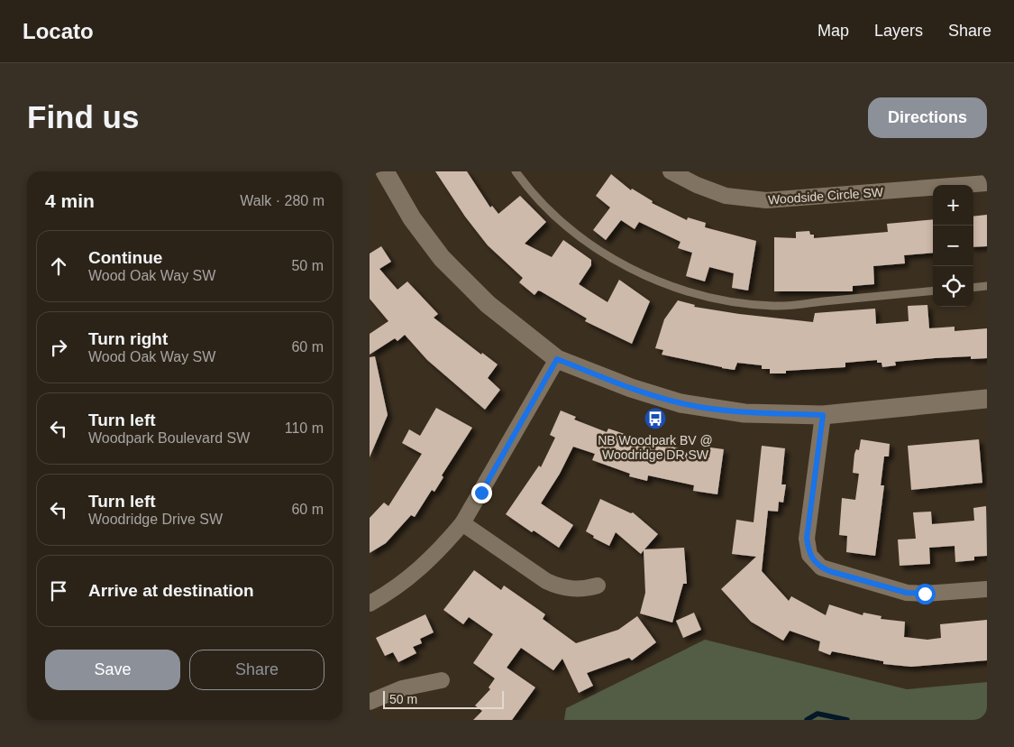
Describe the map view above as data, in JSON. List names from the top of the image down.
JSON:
{
  "streets": {
    "street": ["Woodside Circle SW"]
  },
  "places": {
    "bus stop": ["NB Woodpark BV @ Woodridge DR SW"]
  },
  "scale_bar": "50 m",
  "page": {
    "header": "Locato",
    "nav": ["Map", "Layers", "Share"],
    "buttons": [
      "Directions",
      ["Save", "Share"]
    ],
    "title": "Find us",
    "heading": ["4 min", "Walk · 280 m"],
    "map_buttons": ["+", "−"],
    "list": [
      ["Continue", "Wood Oak Way SW", "50 m"],
      ["Turn right", "Wood Oak Way SW", "60 m"],
      ["Turn left", "Woodpark Boulevard SW", "110 m"],
      ["Turn left", "Woodridge Drive SW", "60 m"],
      "Arrive at destination"
    ],
    "scale": "50 m"
  }
}
